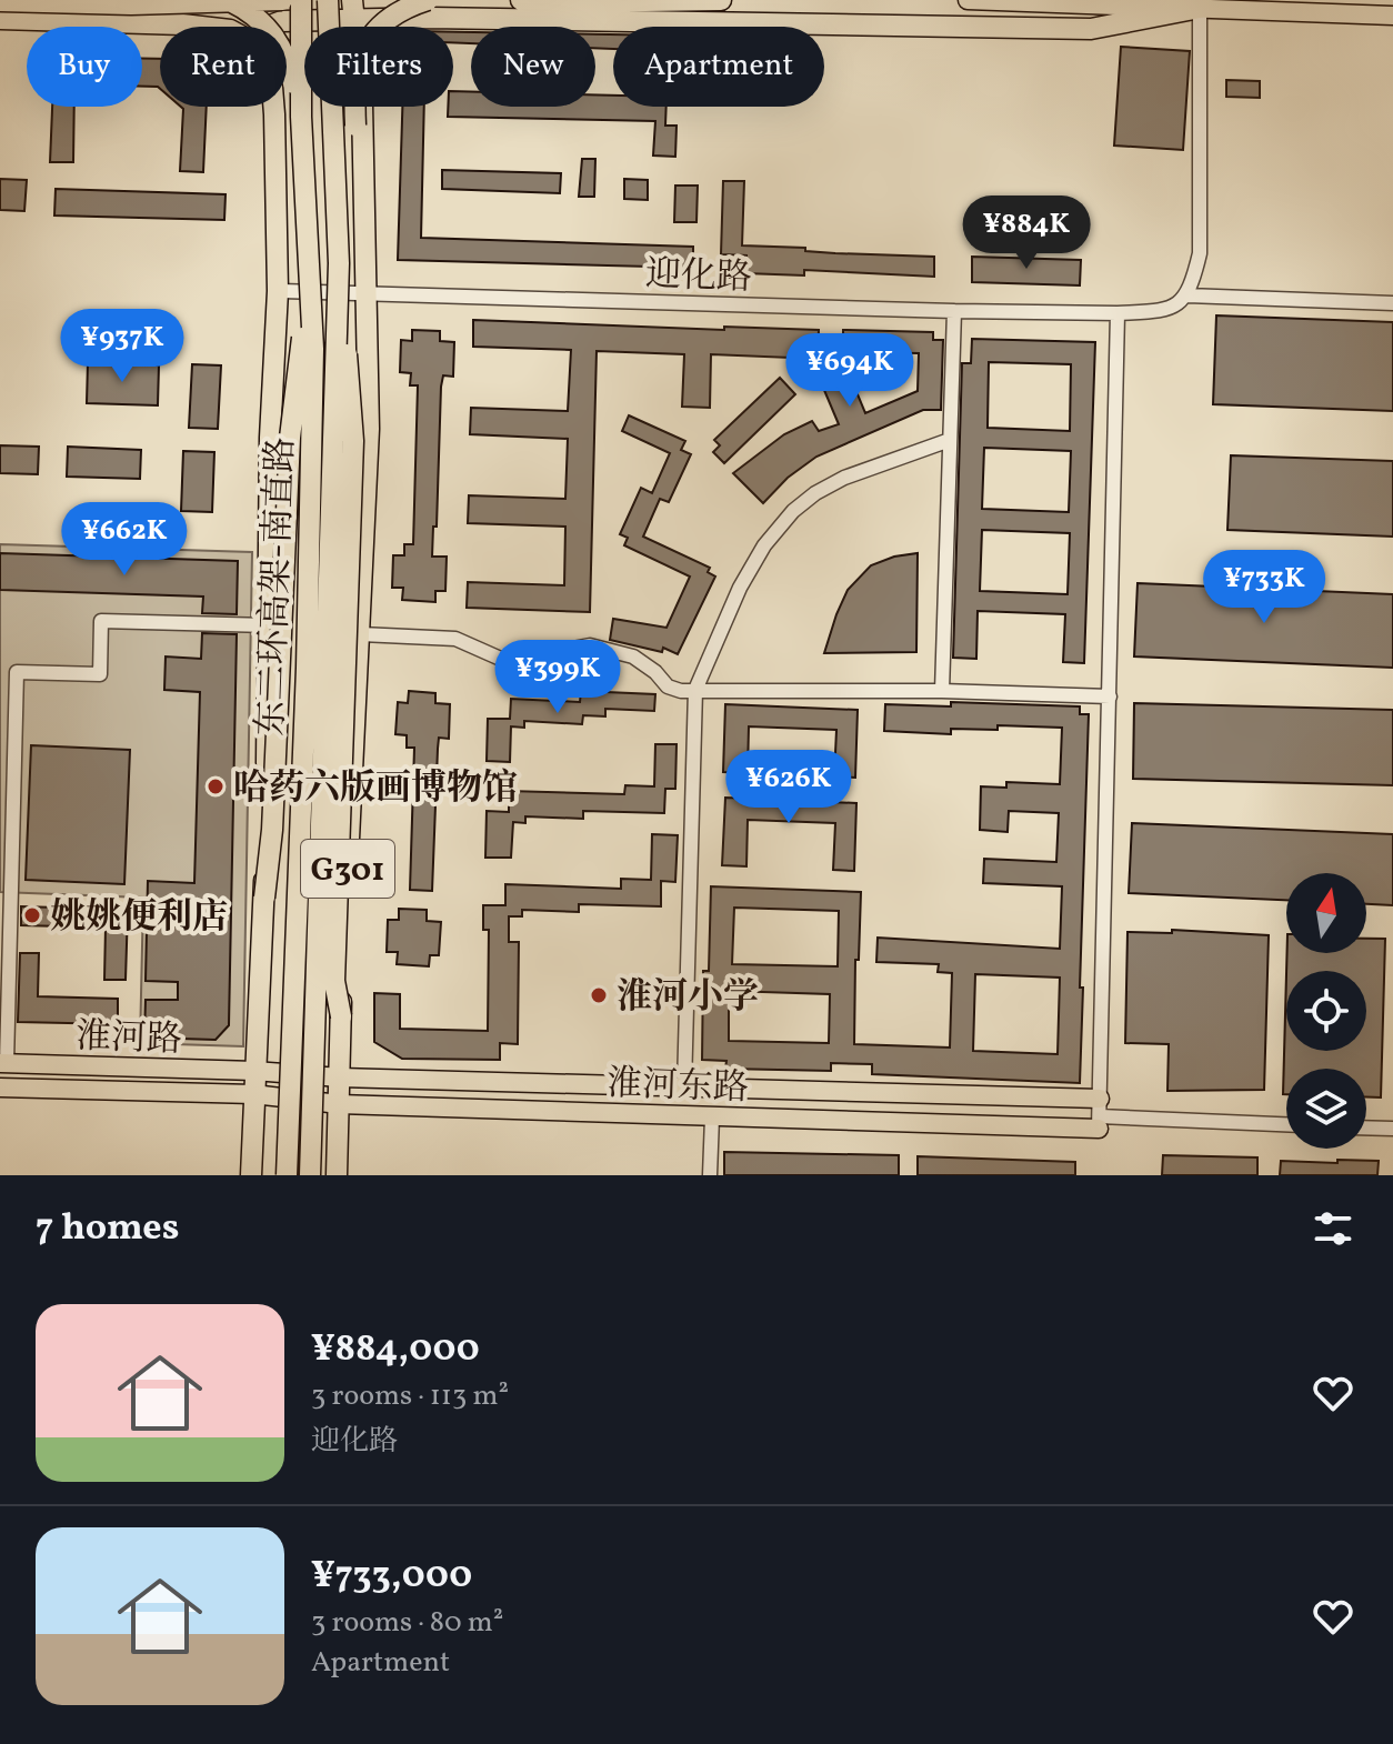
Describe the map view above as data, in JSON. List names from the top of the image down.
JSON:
{
  "streets": {
    "highway": ["东二环高架-南直路", "G301"],
    "main road": ["淮河路", "淮河东路"],
    "street": ["迎化路"]
  },
  "crossings": [
    ["迎化路", "G301"],
    ["G301", "淮河路"],
    ["G301", "淮河东路"],
    ["淮河路", "淮河东路"]
  ],
  "places": ["哈药六版画博物馆", "姚姚便利店", "淮河小学"],
  "north": "top",
  "page": {
    "chip": [
      "Buy",
      "Rent",
      "Filters",
      "New",
      "Apartment"
    ],
    "price": [
      "¥884K",
      "¥937K",
      "¥694K",
      "¥662K",
      "¥733K",
      "¥399K",
      "¥626K"
    ],
    "heading": "7 homes",
    "list": [
      {
        "name": "¥884,000",
        "note": "3 rooms · 113 m² · 迎化路"
      },
      {
        "name": "¥733,000",
        "note": "3 rooms · 80 m² · Apartment"
      }
    ]
  }
}
